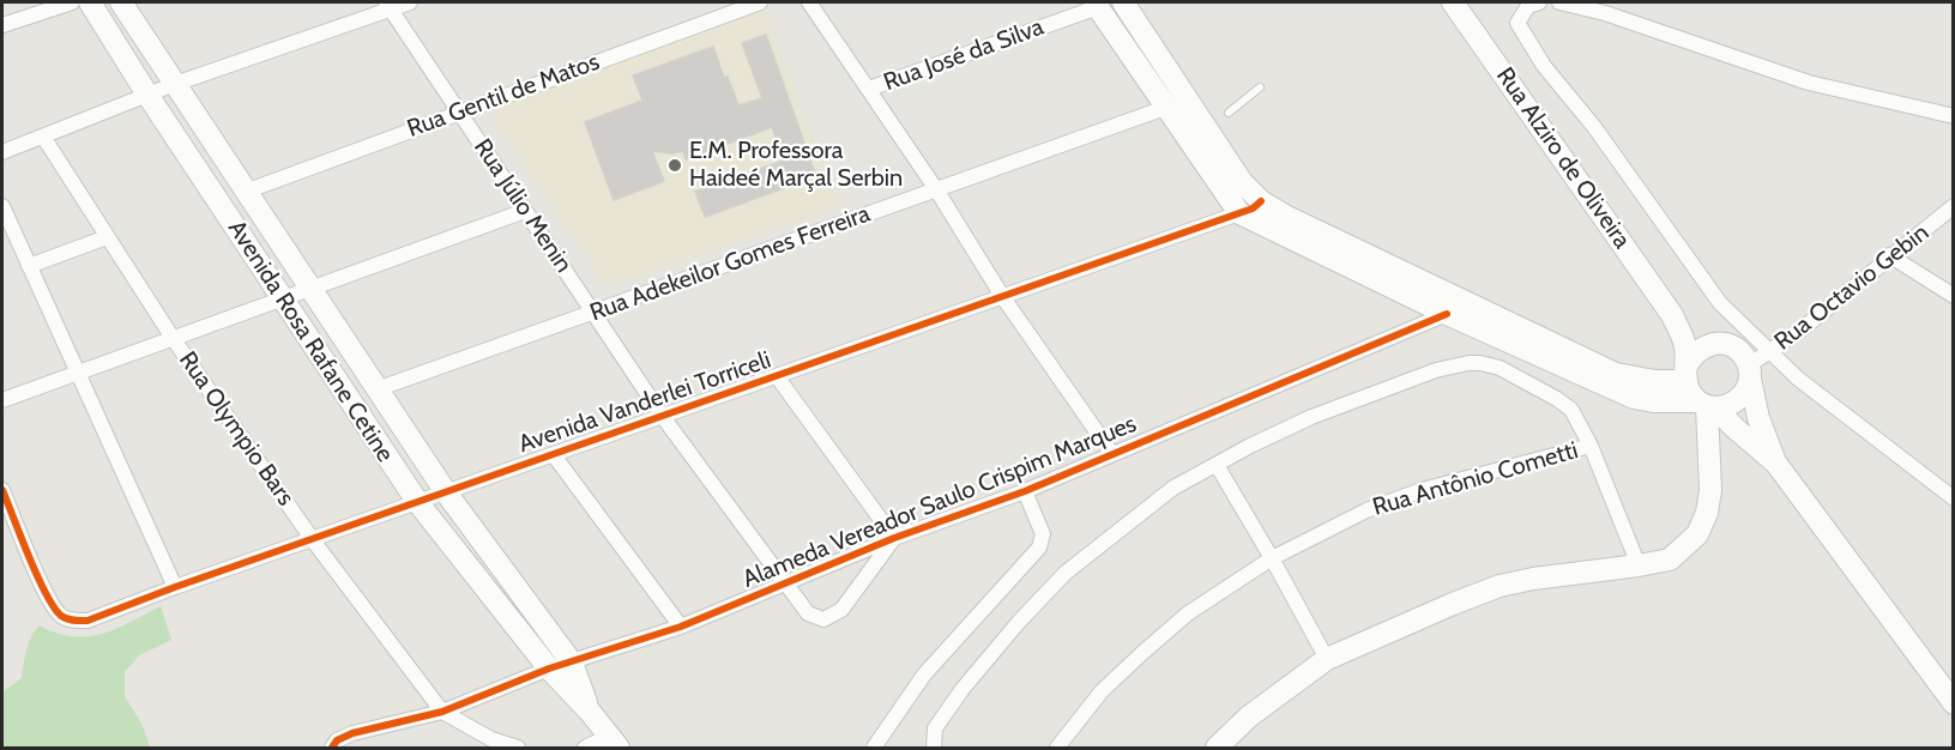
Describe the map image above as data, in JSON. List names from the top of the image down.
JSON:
{
  "streets": {
    "street": [
      "Rua José da Silva",
      "Rua Gentil de Matos",
      "Rua Alziro de Oliveira",
      "Rua Júlio Menin",
      "Rua Adekeilor Gomes Ferreira",
      "Rua Octavio Gebin",
      "Avenida Rosa Rafane Cetine",
      "Avenida Vanderlei Torriceli",
      "Rua Olympio Bars",
      "Rua Antônio Cometti",
      "Alameda Vereador Saulo Crispim Marques"
    ]
  },
  "crossings": [
    ["Rua Gentil de Matos", "Rua Júlio Menin"],
    ["Rua Gentil de Matos", "Avenida Rosa Rafane Cetine"],
    ["Rua Alziro de Oliveira", "Rua Octavio Gebin"],
    ["Rua Júlio Menin", "Rua Adekeilor Gomes Ferreira"],
    ["Rua Júlio Menin", "Avenida Vanderlei Torriceli"],
    ["Rua Júlio Menin", "Alameda Vereador Saulo Crispim Marques"],
    ["Rua Adekeilor Gomes Ferreira", "Avenida Rosa Rafane Cetine"],
    ["Avenida Rosa Rafane Cetine", "Avenida Vanderlei Torriceli"],
    ["Avenida Rosa Rafane Cetine", "Alameda Vereador Saulo Crispim Marques"],
    ["Avenida Vanderlei Torriceli", "Rua Olympio Bars"],
    ["Rua Olympio Bars", "Alameda Vereador Saulo Crispim Marques"]
  ],
  "places": ["E.M. Professora Haideé Marçal Serbin"]
}
